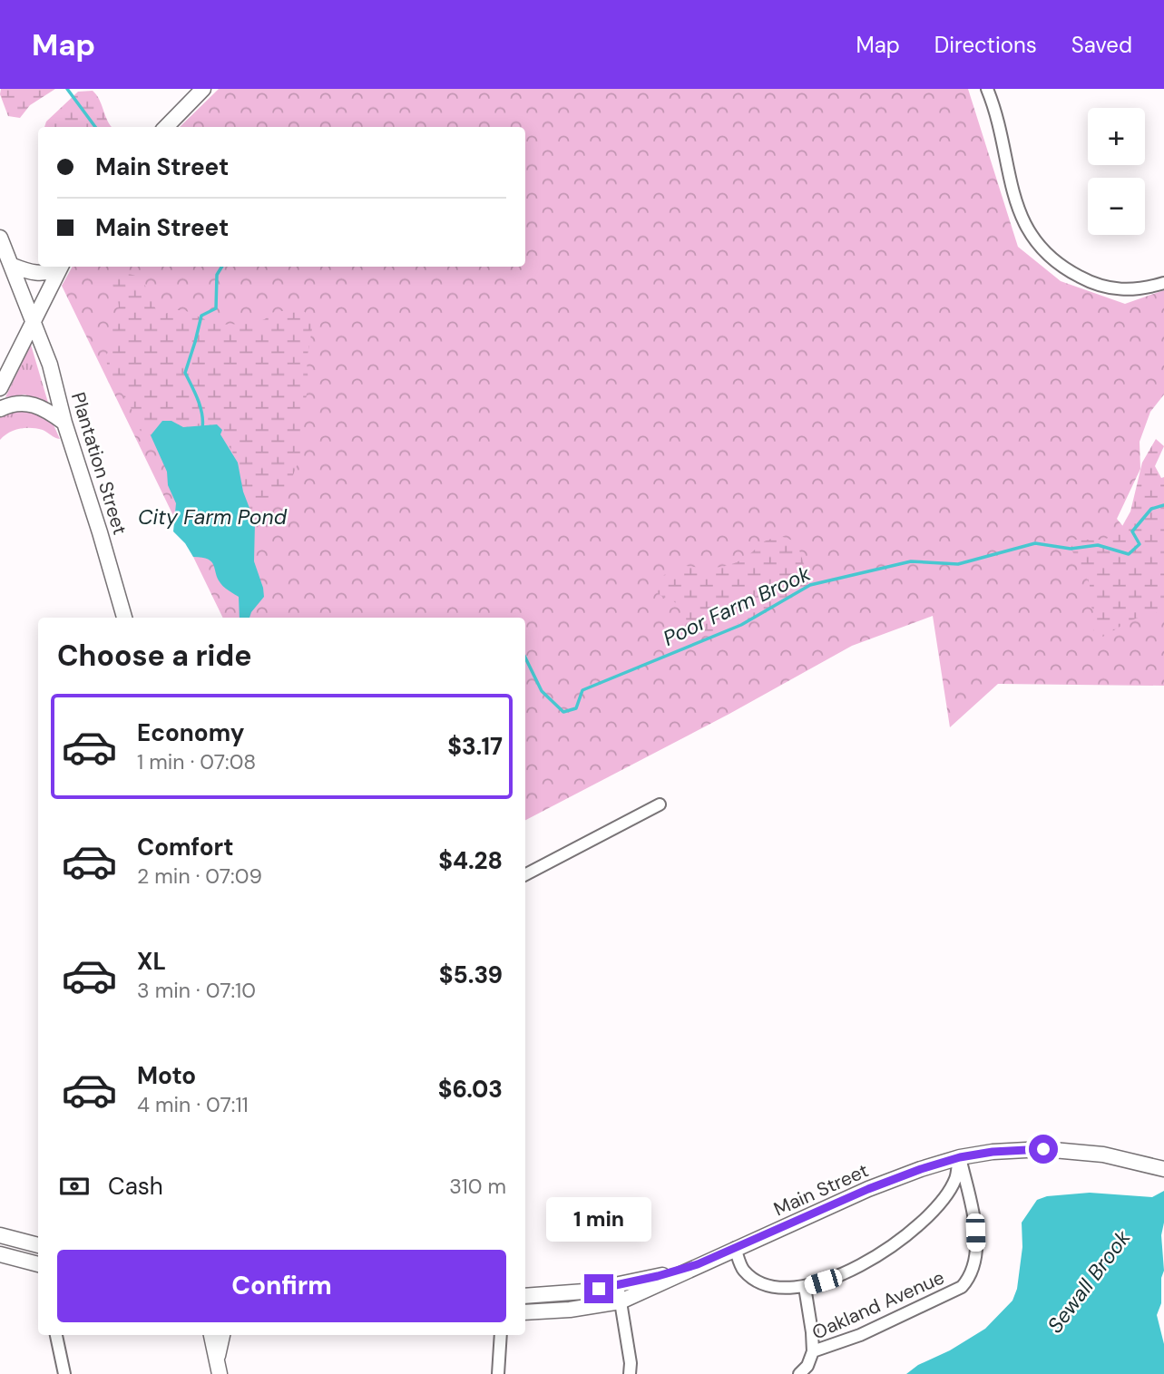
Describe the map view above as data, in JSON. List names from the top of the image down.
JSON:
{
  "streets": {
    "main road": ["Plantation Street", "Main Street"],
    "street": ["Oakland Avenue"]
  },
  "crossings": [
    ["Main Street", "Oakland Avenue"]
  ],
  "water": ["City Farm Pond", "Poor Farm Brook", "Sewall Brook"],
  "page": {
    "header": "Map",
    "nav": ["Map", "Directions", "Saved"],
    "map_buttons": ["+", "−"],
    "banner": ["Main Street", "Main Street"],
    "heading": "Choose a ride",
    "list": [
      {
        "name": "Economy",
        "note": "1 min · 07:08",
        "value": "$3.17"
      },
      {
        "name": "Comfort",
        "note": "2 min · 07:09",
        "value": "$4.28"
      },
      {
        "name": "XL",
        "note": "3 min · 07:10",
        "value": "$5.39"
      },
      {
        "name": "Moto",
        "note": "4 min · 07:11",
        "value": "$6.03"
      }
    ],
    "pay": ["Cash", "310 m"],
    "bubble": "1 min",
    "buttons": "Confirm"
  }
}
